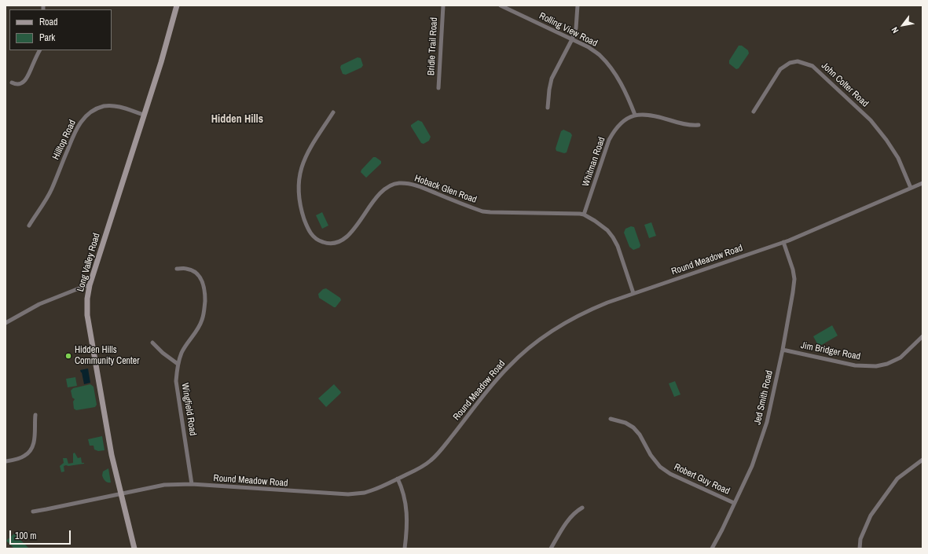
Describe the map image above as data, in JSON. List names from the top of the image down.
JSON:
{
  "streets": {
    "street": [
      "Rolling View Road",
      "Bridle Trail Road",
      "John Colter Road",
      "Hilltop Road",
      "Whitman Road",
      "Hoback Glen Road",
      "Round Meadow Road",
      "Long Valley Road",
      "Jim Bridger Road",
      "Jed Smith Road",
      "Wingfield Road",
      "Robert Guy Road"
    ]
  },
  "crossings": [
    ["Rolling View Road", "Whitman Road"],
    ["John Colter Road", "Round Meadow Road"],
    ["Hilltop Road", "Long Valley Road"],
    ["Whitman Road", "Hoback Glen Road"],
    ["Hoback Glen Road", "Round Meadow Road"],
    ["Round Meadow Road", "Long Valley Road"],
    ["Round Meadow Road", "Jed Smith Road"],
    ["Round Meadow Road", "Wingfield Road"],
    ["Jim Bridger Road", "Jed Smith Road"],
    ["Jed Smith Road", "Robert Guy Road"]
  ],
  "districts": ["Hidden Hills"],
  "places": ["Hidden Hills Community Center"],
  "legend": ["Road", "Park"],
  "scale_bar": "100 m",
  "north": "bottom left"
}
